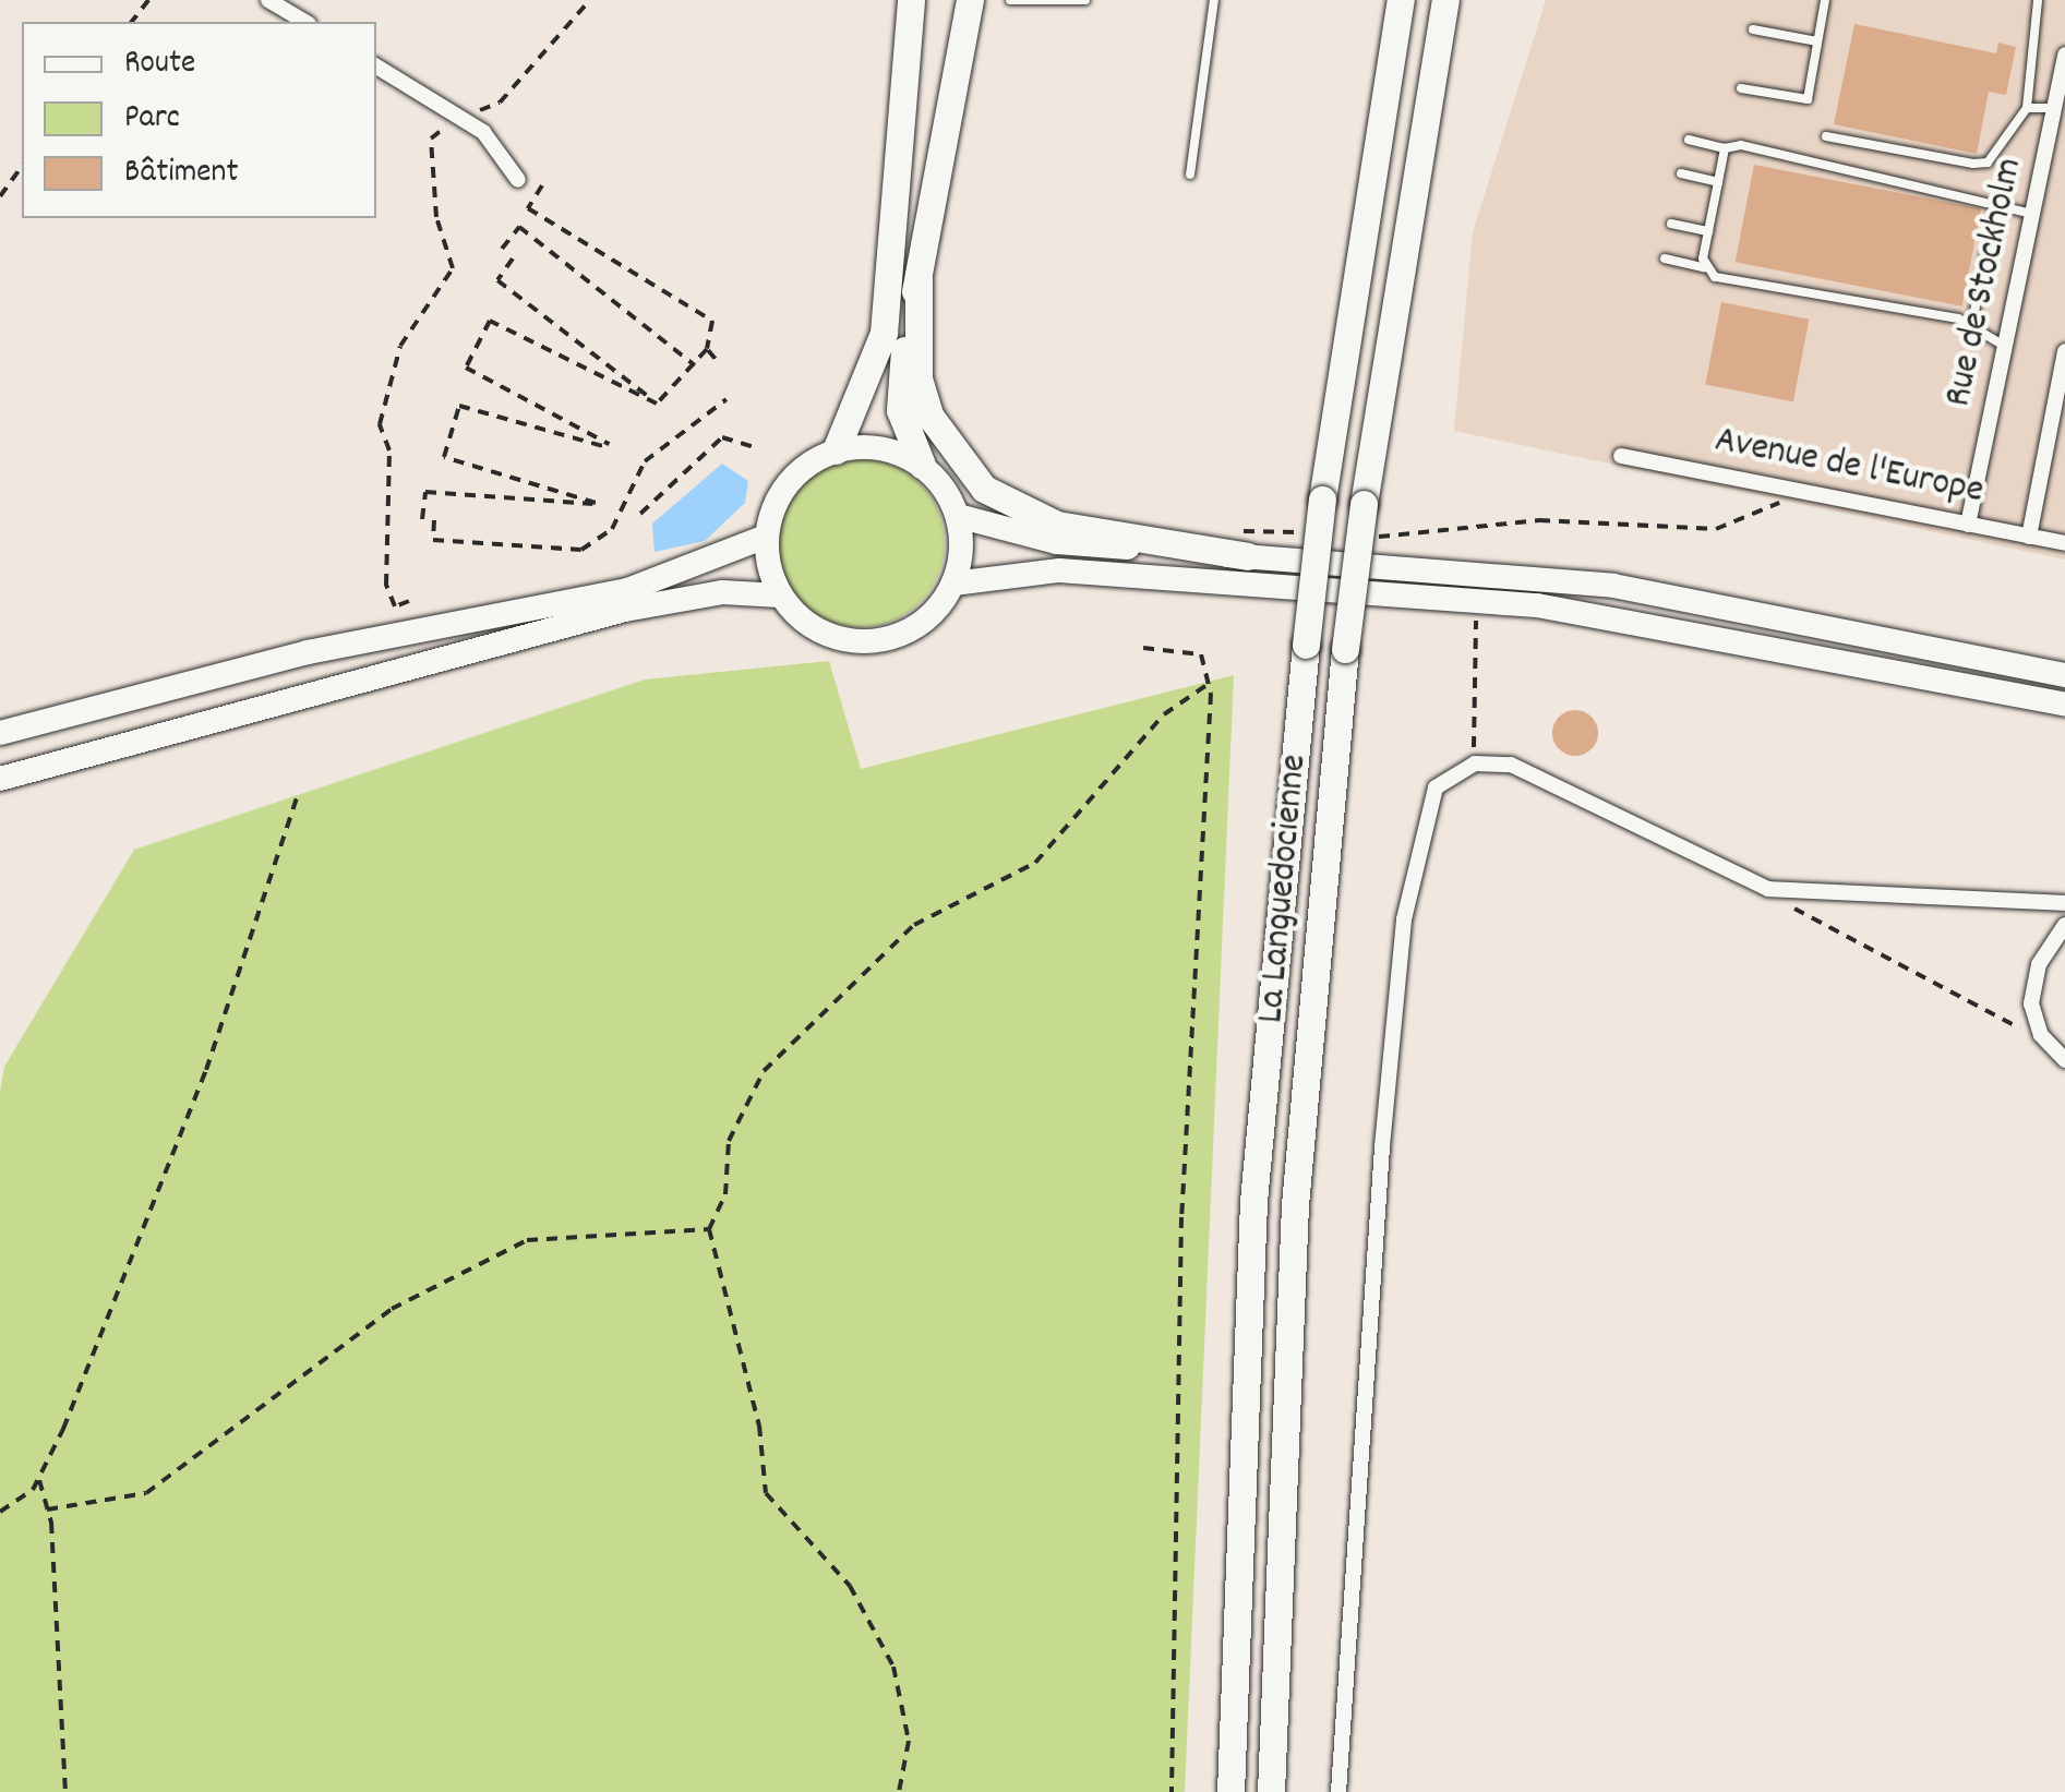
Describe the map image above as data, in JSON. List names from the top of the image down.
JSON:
{
  "streets": {
    "highway": ["La Languedocienne"],
    "street": ["Rue de Stockholm", "Avenue de l'Europe"]
  },
  "crossings": [
    ["Rue de Stockholm", "Avenue de l'Europe"]
  ],
  "legend": ["Route", "Parc", "Bâtiment"]
}
